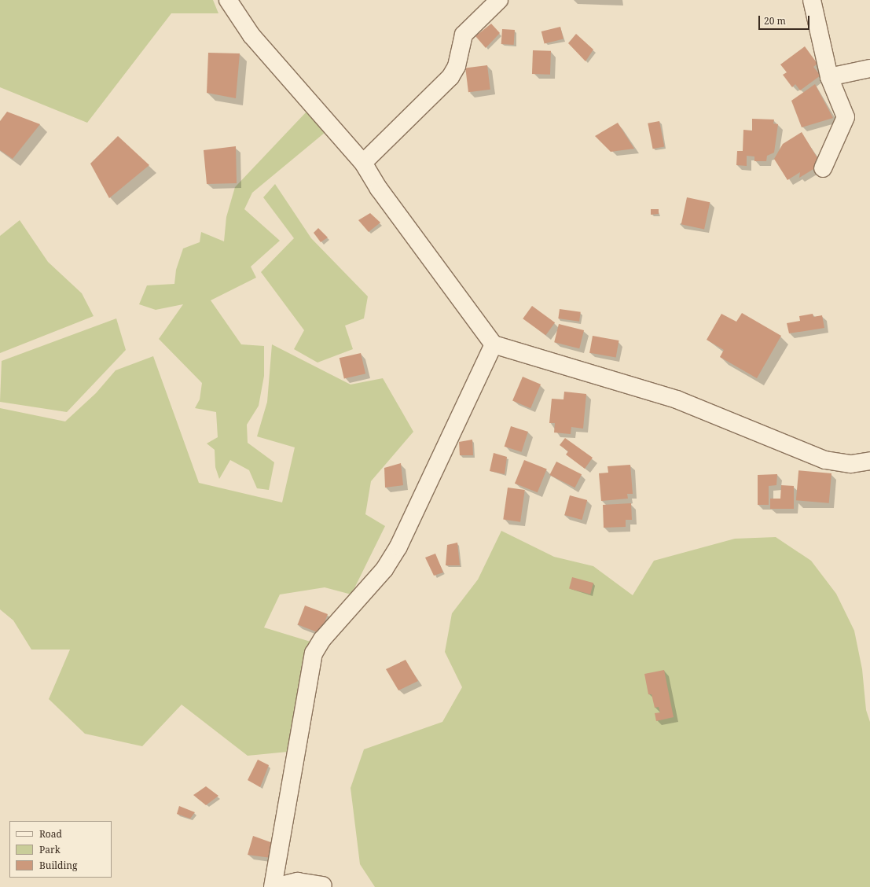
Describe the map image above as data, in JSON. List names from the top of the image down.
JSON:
{
  "legend": ["Road", "Park", "Building"],
  "scale_bar": "20 m"
}
